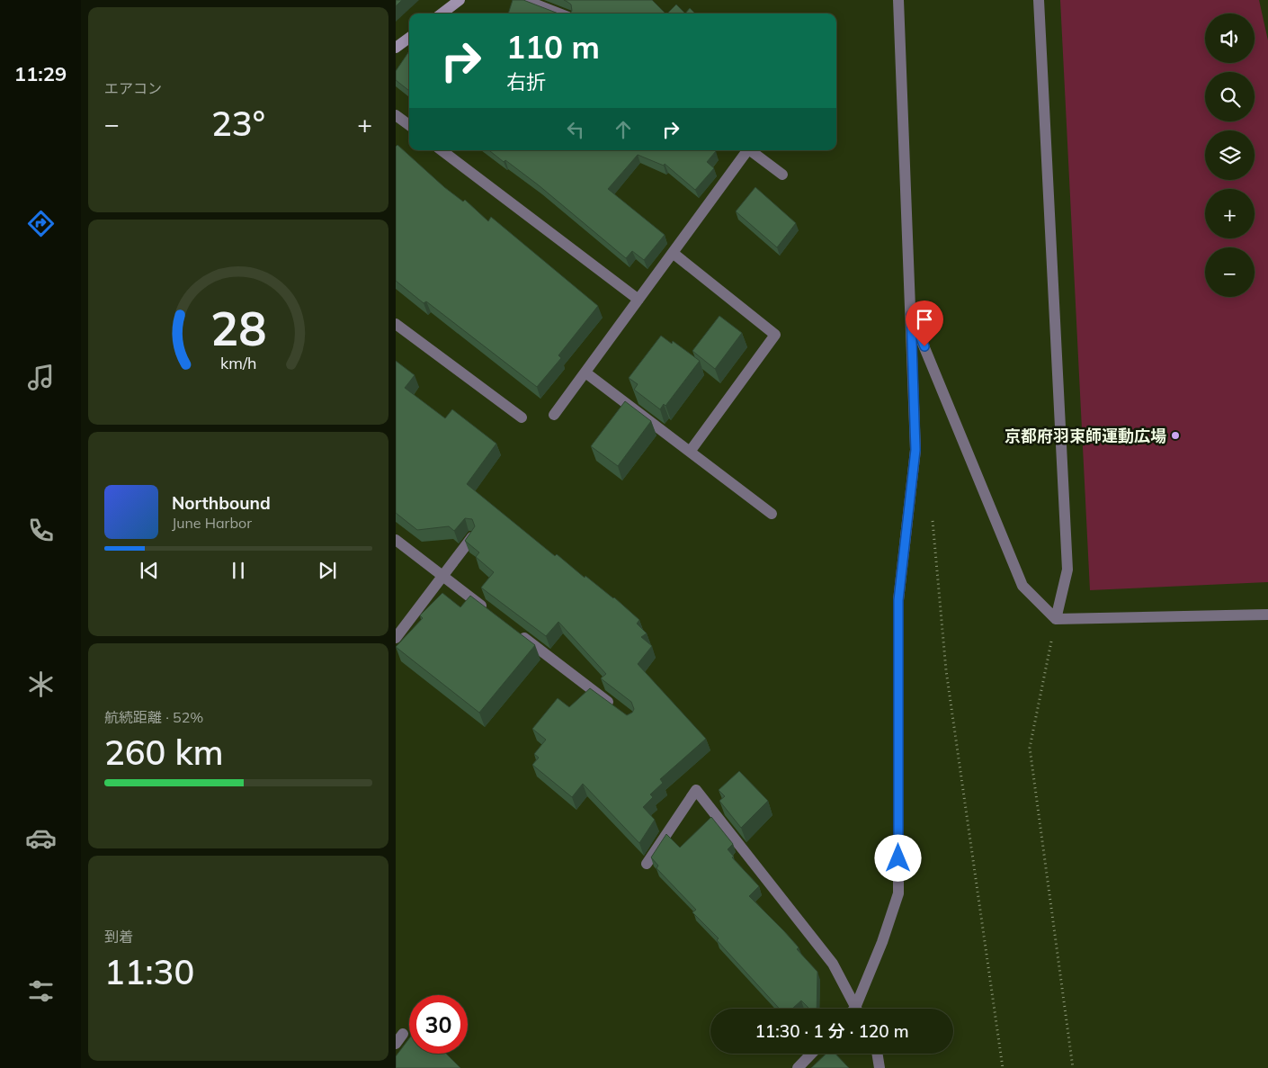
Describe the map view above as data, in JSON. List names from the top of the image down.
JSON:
{
  "places": ["京都府羽束師運動広場"],
  "page": {
    "tabs": "11:29",
    "tile": [
      "エアコン",
      ["航続距離 · 52%", "260 km"],
      ["到着", "11:30"]
    ],
    "map_buttons": ["+", "−"],
    "turn": ["110 m", "右折"],
    "heat": ["−", "23°", "+"],
    "song": ["Northbound", "June Harbor"],
    "limit": "30",
    "trip": "11:30 · 1 分 · 120 m",
    "gauge": ["28", "km/h"]
  }
}
